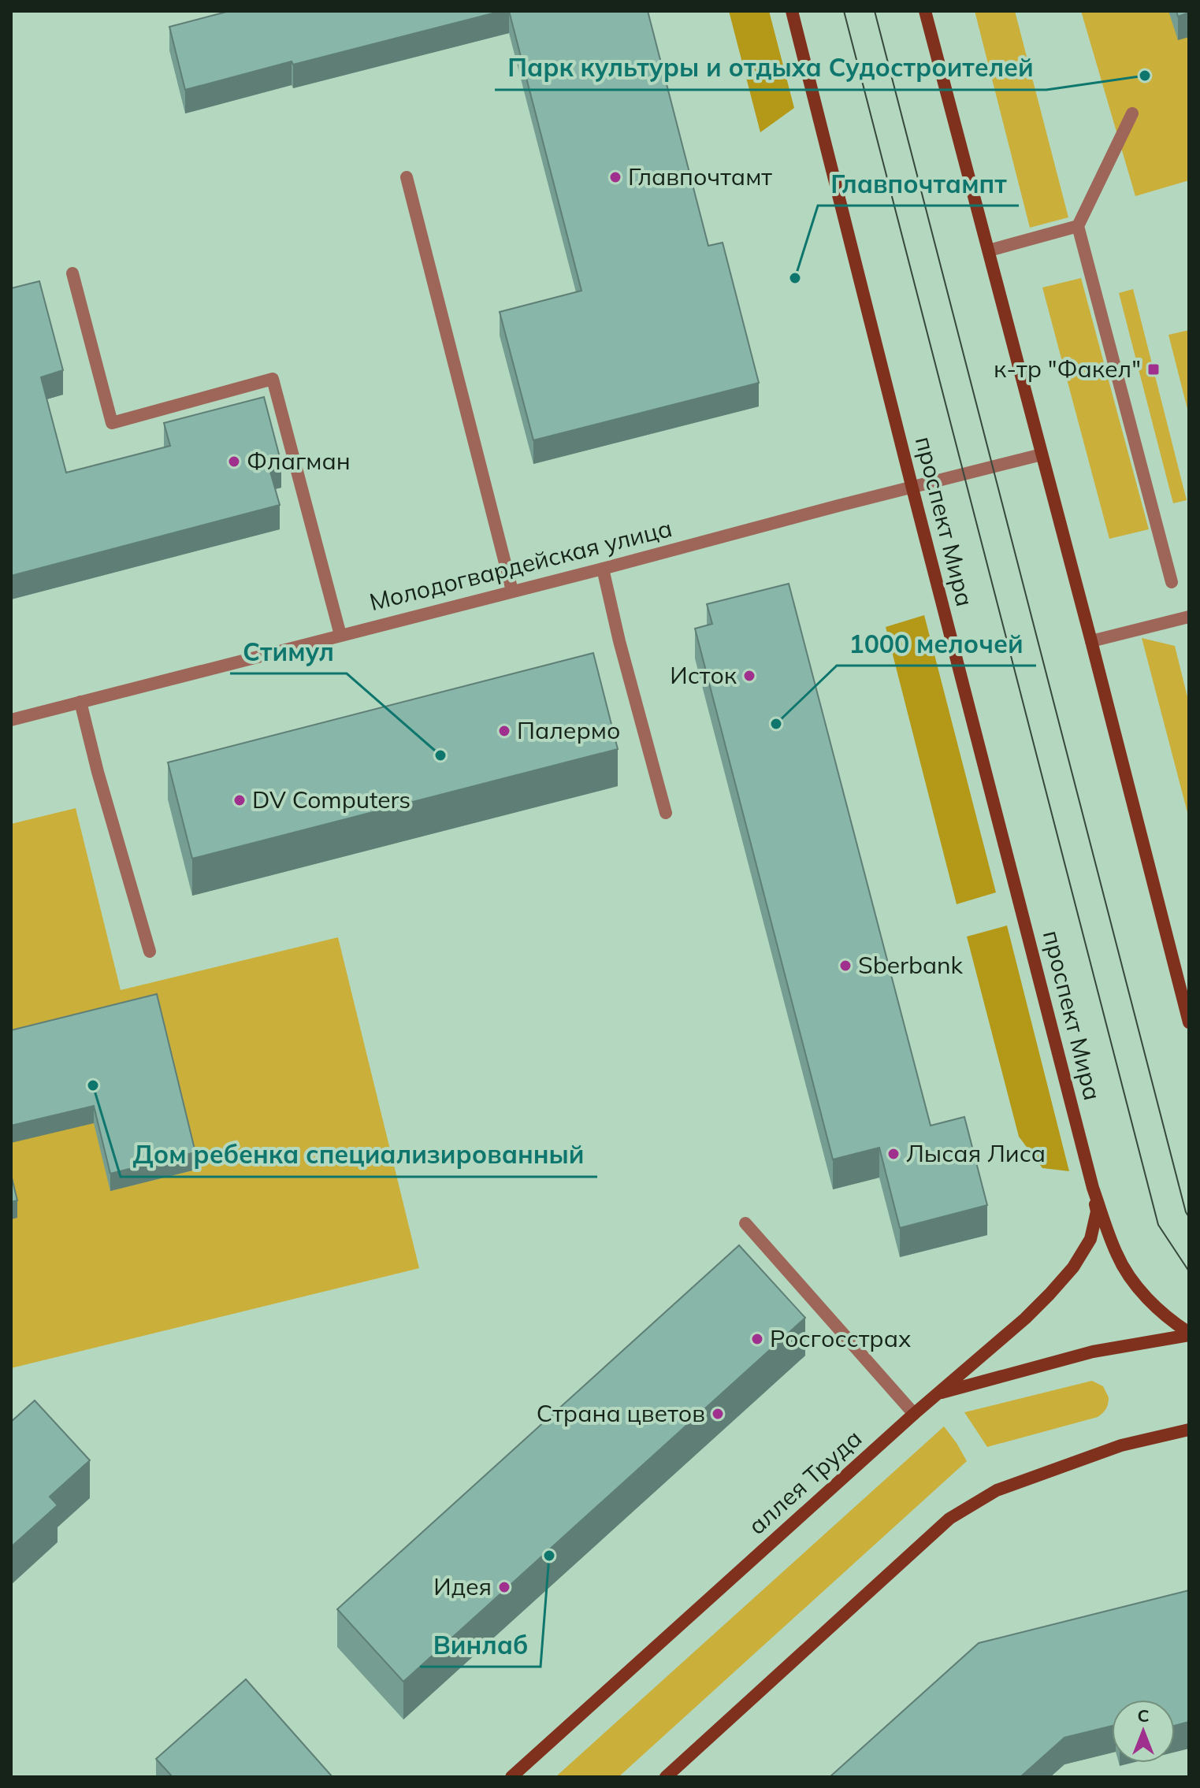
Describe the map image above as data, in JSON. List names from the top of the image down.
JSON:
{
  "streets": {
    "main road": ["проспект Мира", "аллея Труда"],
    "street": ["Молодогвардейская улица"]
  },
  "crossings": [
    ["проспект Мира", "Молодогвардейская улица"],
    ["проспект Мира", "аллея Труда"]
  ],
  "places": {
    "other": [
      "Парк культуры и отдыха Судостроителей",
      "Главпочтамт",
      "Главпочтампт",
      "Флагман",
      "Исток",
      "1000 мелочей",
      "Палермо",
      "Стимул",
      "DV Computers",
      "Sberbank",
      "Дом ребенка специализированный",
      "Лысая Лиса",
      "Росгосстрах",
      "Страна цветов",
      "Винлаб",
      "Идея"
    ],
    "transit": ["к-тр \"Факел\""]
  },
  "north": "top"
}
